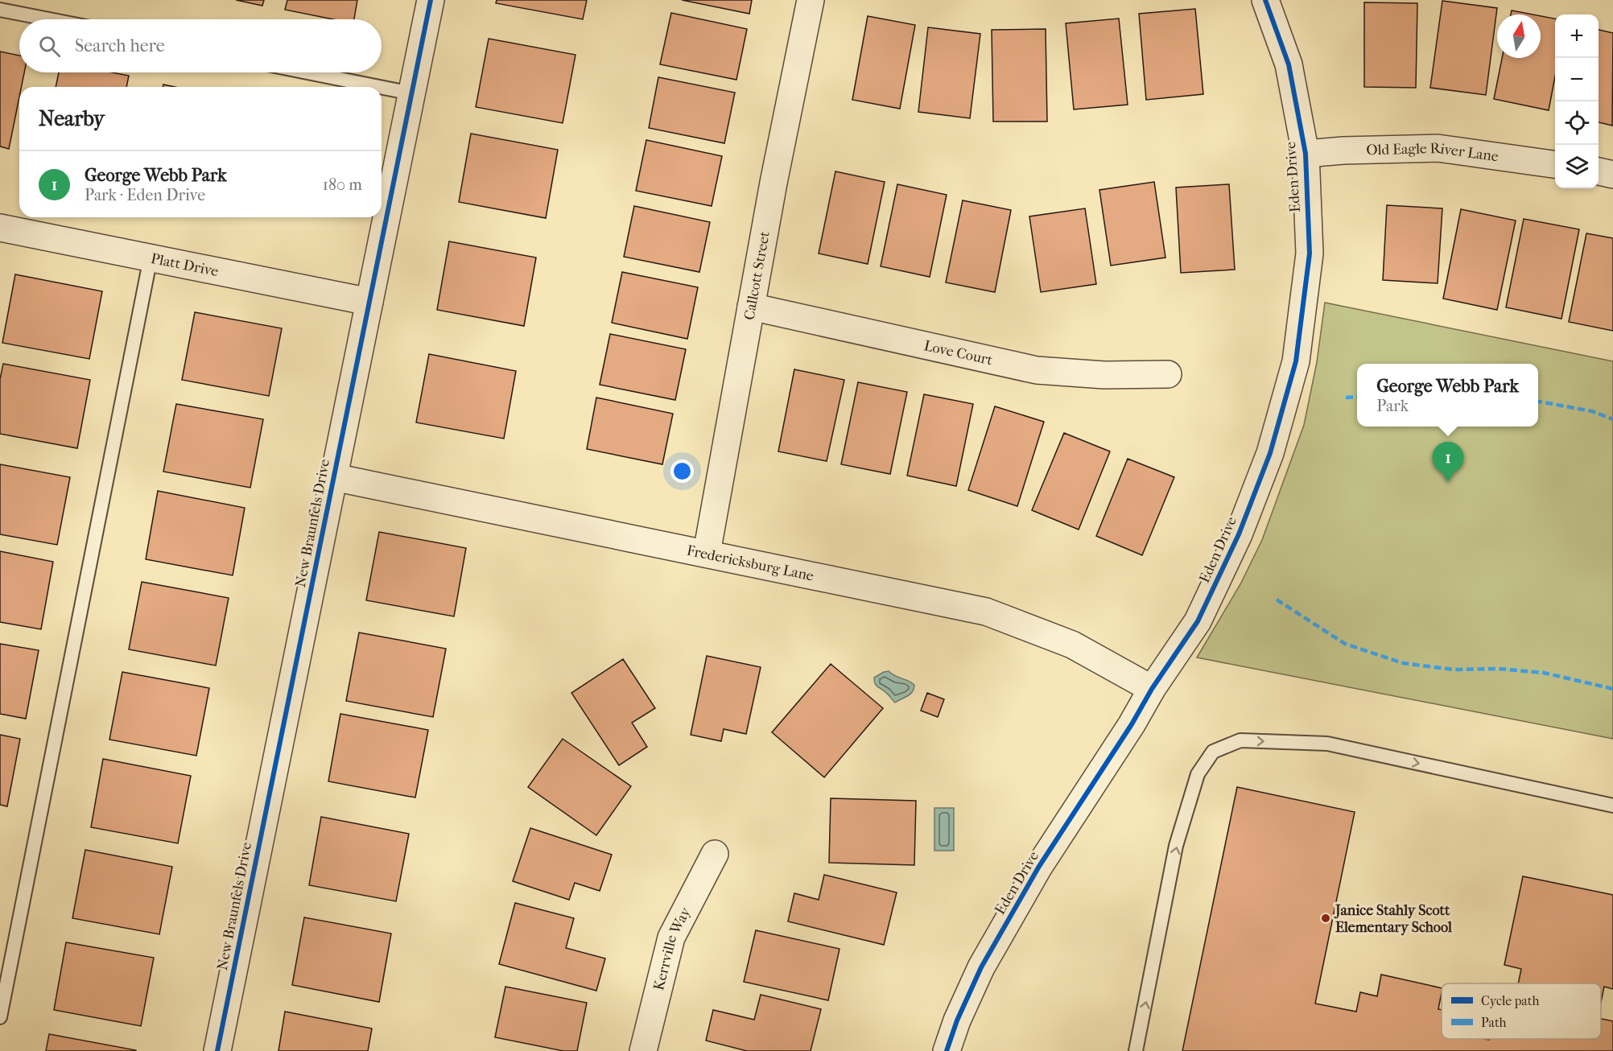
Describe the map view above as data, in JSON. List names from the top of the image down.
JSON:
{
  "streets": {
    "street": [
      "Old Eagle River Lane",
      "Eden Drive",
      "Platt Drive",
      "Callcott Street",
      "Love Court",
      "New Braunfels Drive",
      "Fredericksburg Lane",
      "Kerrville Way"
    ]
  },
  "crossings": [
    ["Old Eagle River Lane", "Eden Drive"],
    ["Eden Drive", "Fredericksburg Lane"],
    ["Platt Drive", "New Braunfels Drive"],
    ["Callcott Street", "Love Court"],
    ["Callcott Street", "Fredericksburg Lane"],
    ["New Braunfels Drive", "Fredericksburg Lane"]
  ],
  "places": ["Janice Stahly Scott Elementary School"],
  "legend": ["Cycle path", "Path"],
  "north": "top",
  "page": {
    "map_buttons": ["+", "−"],
    "search": "Search here",
    "heading": "Nearby",
    "list": [
      {
        "mark": "1",
        "name": "George Webb Park",
        "note": "Park · Eden Drive",
        "value": "180 m"
      }
    ],
    "popup": ["George Webb Park", "Park"],
    "pins": "1"
  }
}
